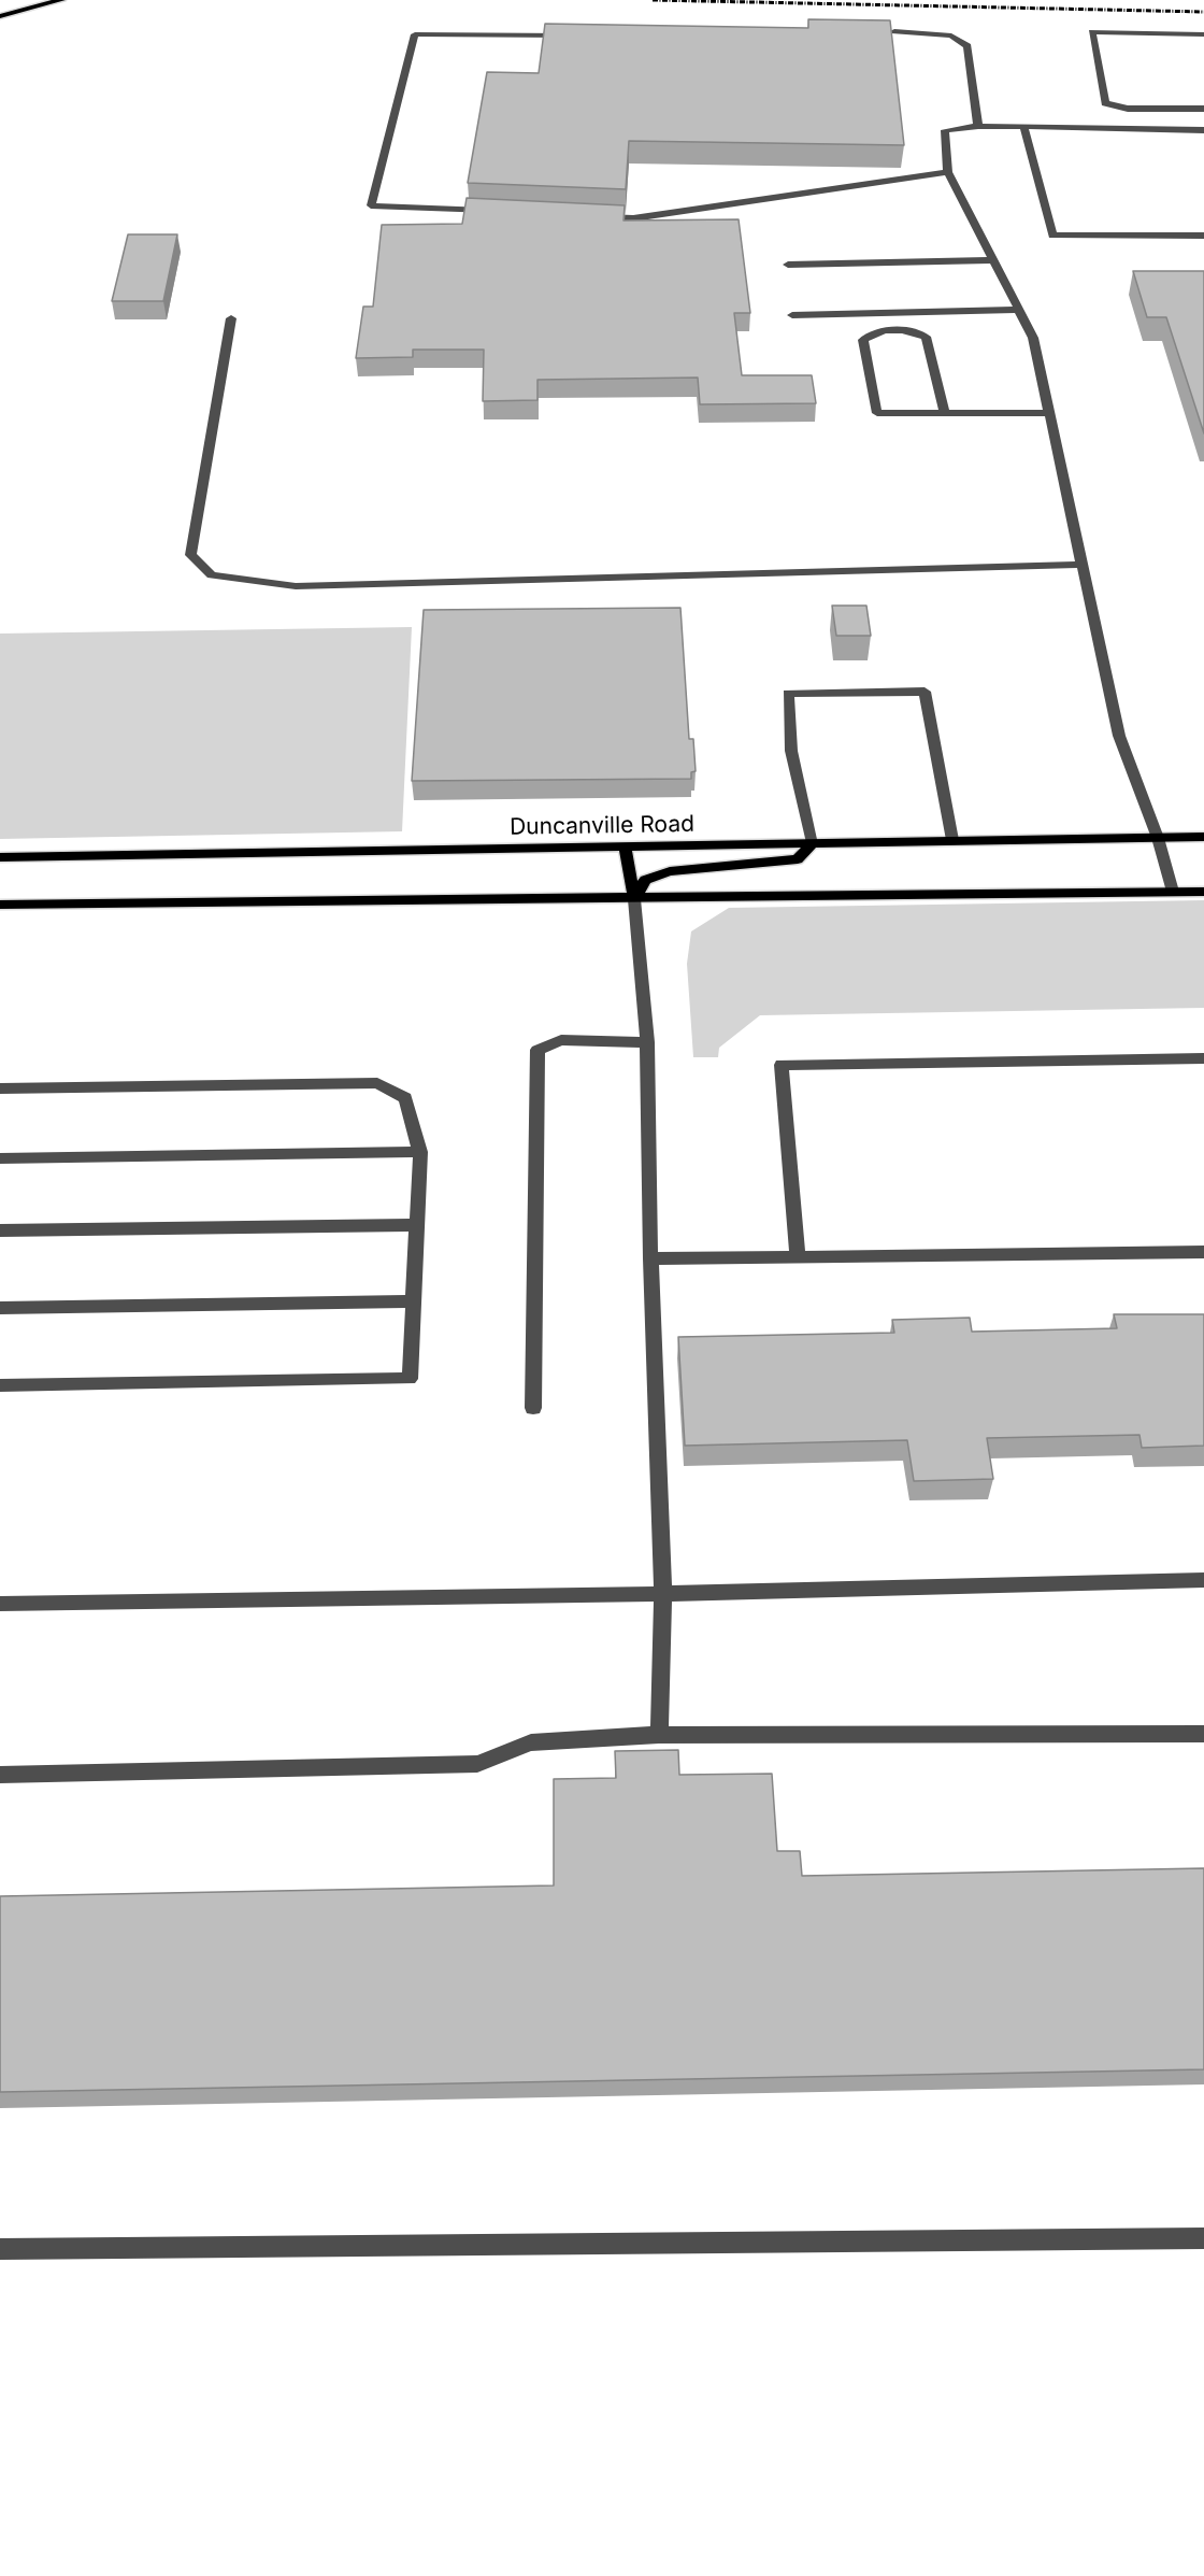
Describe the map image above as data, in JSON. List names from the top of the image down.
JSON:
{
  "streets": {
    "main road": ["Duncanville Road"]
  }
}
